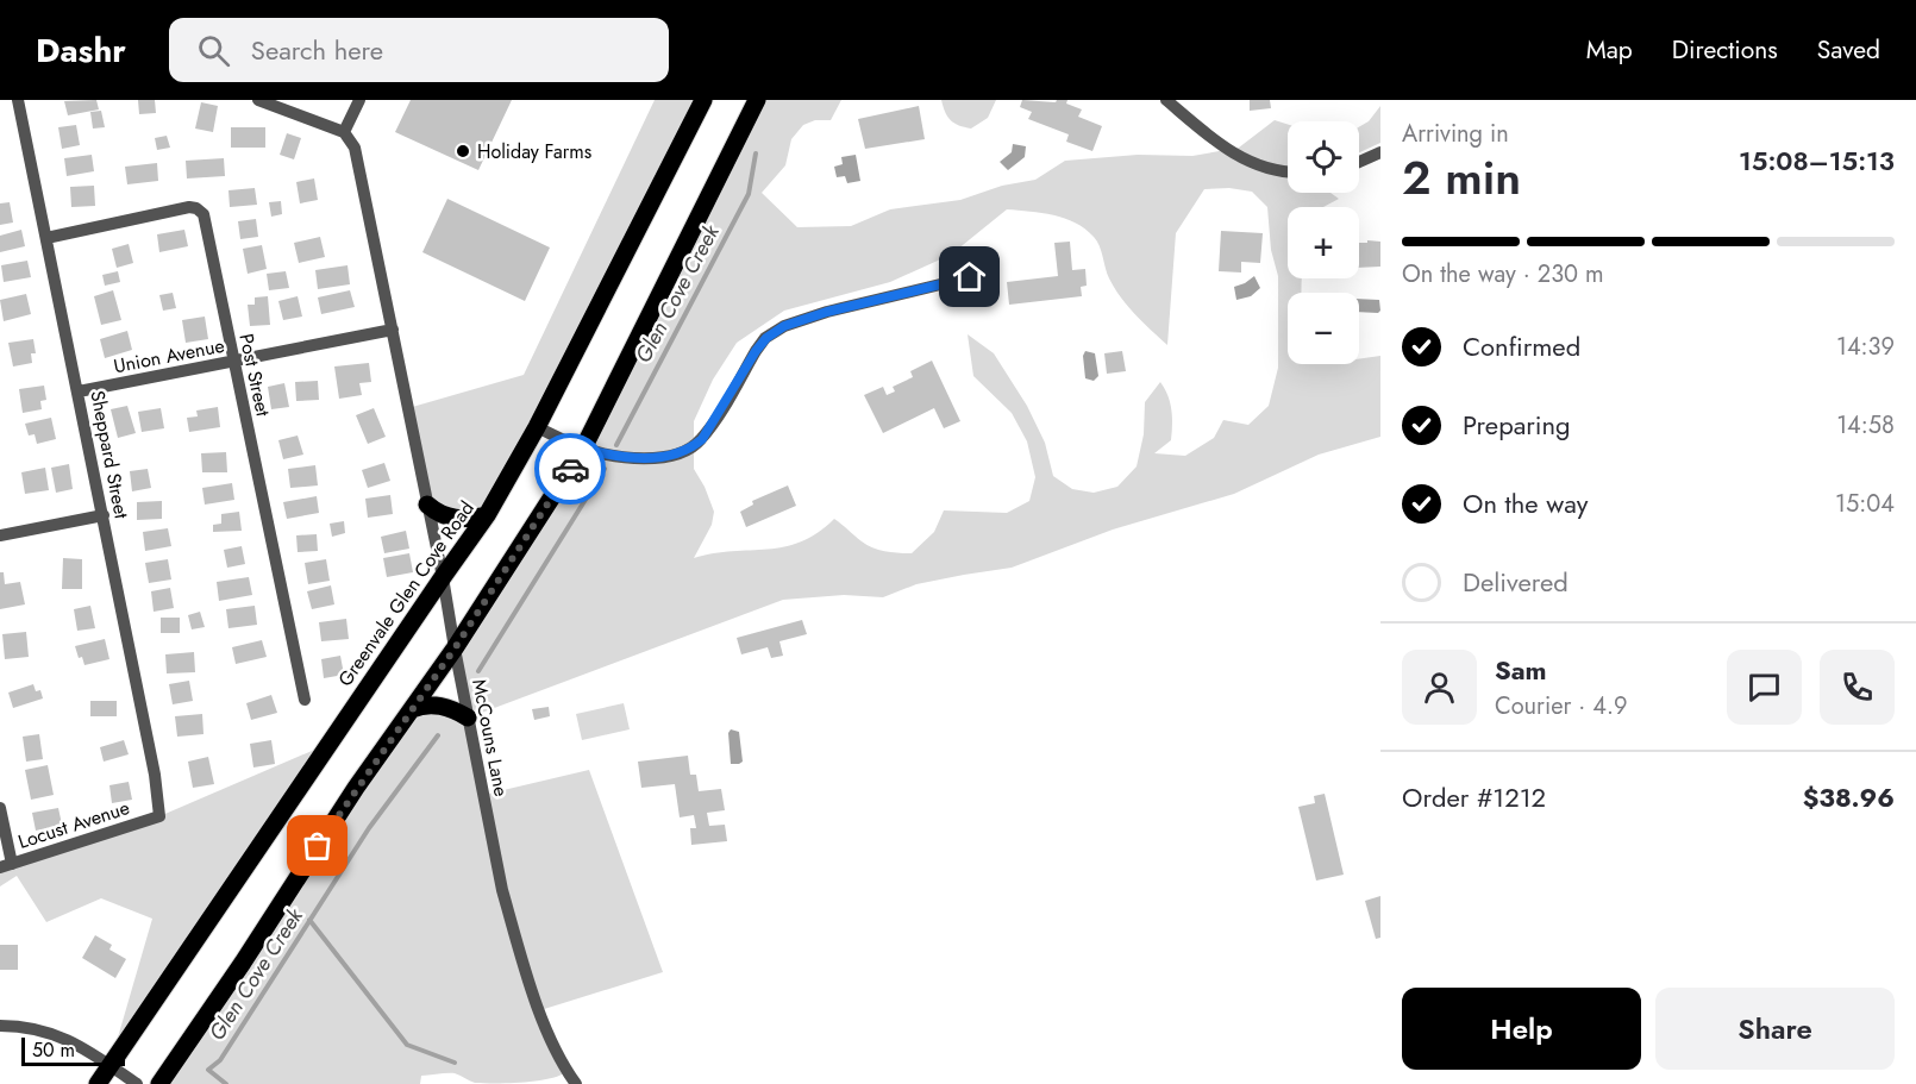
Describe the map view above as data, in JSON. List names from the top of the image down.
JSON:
{
  "streets": {
    "main road": ["Greenvale Glen Cove Road"],
    "street": [
      "Union Avenue",
      "Post Street",
      "Sheppard Street",
      "McCouns Lane",
      "Locust Avenue"
    ]
  },
  "crossings": [
    ["Union Avenue", "Post Street"],
    ["Union Avenue", "Sheppard Street"],
    ["Union Avenue", "McCouns Lane"],
    ["Post Street", "Sheppard Street"],
    ["Sheppard Street", "Locust Avenue"],
    ["Greenvale Glen Cove Road", "McCouns Lane"]
  ],
  "water": ["Glen Cove Creek"],
  "places": ["Holiday Farms"],
  "scale_bar": "50 m",
  "page": {
    "header": "Dashr",
    "search": "Search here",
    "nav": ["Map", "Directions", "Saved"],
    "heading": ["2 min", "Arriving in", "15:08–15:13"],
    "panel": [
      "Sam",
      "Courier · 4.9",
      "Order #1212",
      "$38.96"
    ],
    "map_buttons": ["+", "−"],
    "bar": "On the way · 230 m",
    "list": [
      ["Confirmed", "14:39"],
      ["Preparing", "14:58"],
      ["On the way", "15:04"],
      "Delivered"
    ],
    "buttons": ["Help", "Share"],
    "scale": "50 m"
  }
}
